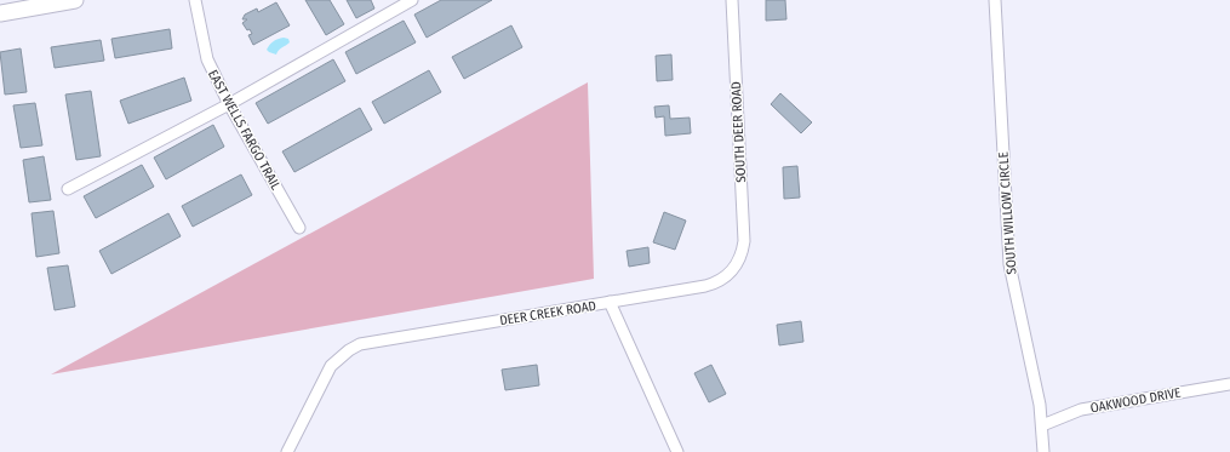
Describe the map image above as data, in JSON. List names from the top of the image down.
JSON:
{
  "streets": {
    "street": [
      "EAST WELLS FARGO TRAIL",
      "SOUTH DEER ROAD",
      "SOUTH WILLOW CIRCLE",
      "DEER CREEK ROAD",
      "OAKWOOD DRIVE"
    ]
  },
  "crossings": [
    ["SOUTH DEER ROAD", "DEER CREEK ROAD"],
    ["SOUTH WILLOW CIRCLE", "OAKWOOD DRIVE"]
  ]
}
